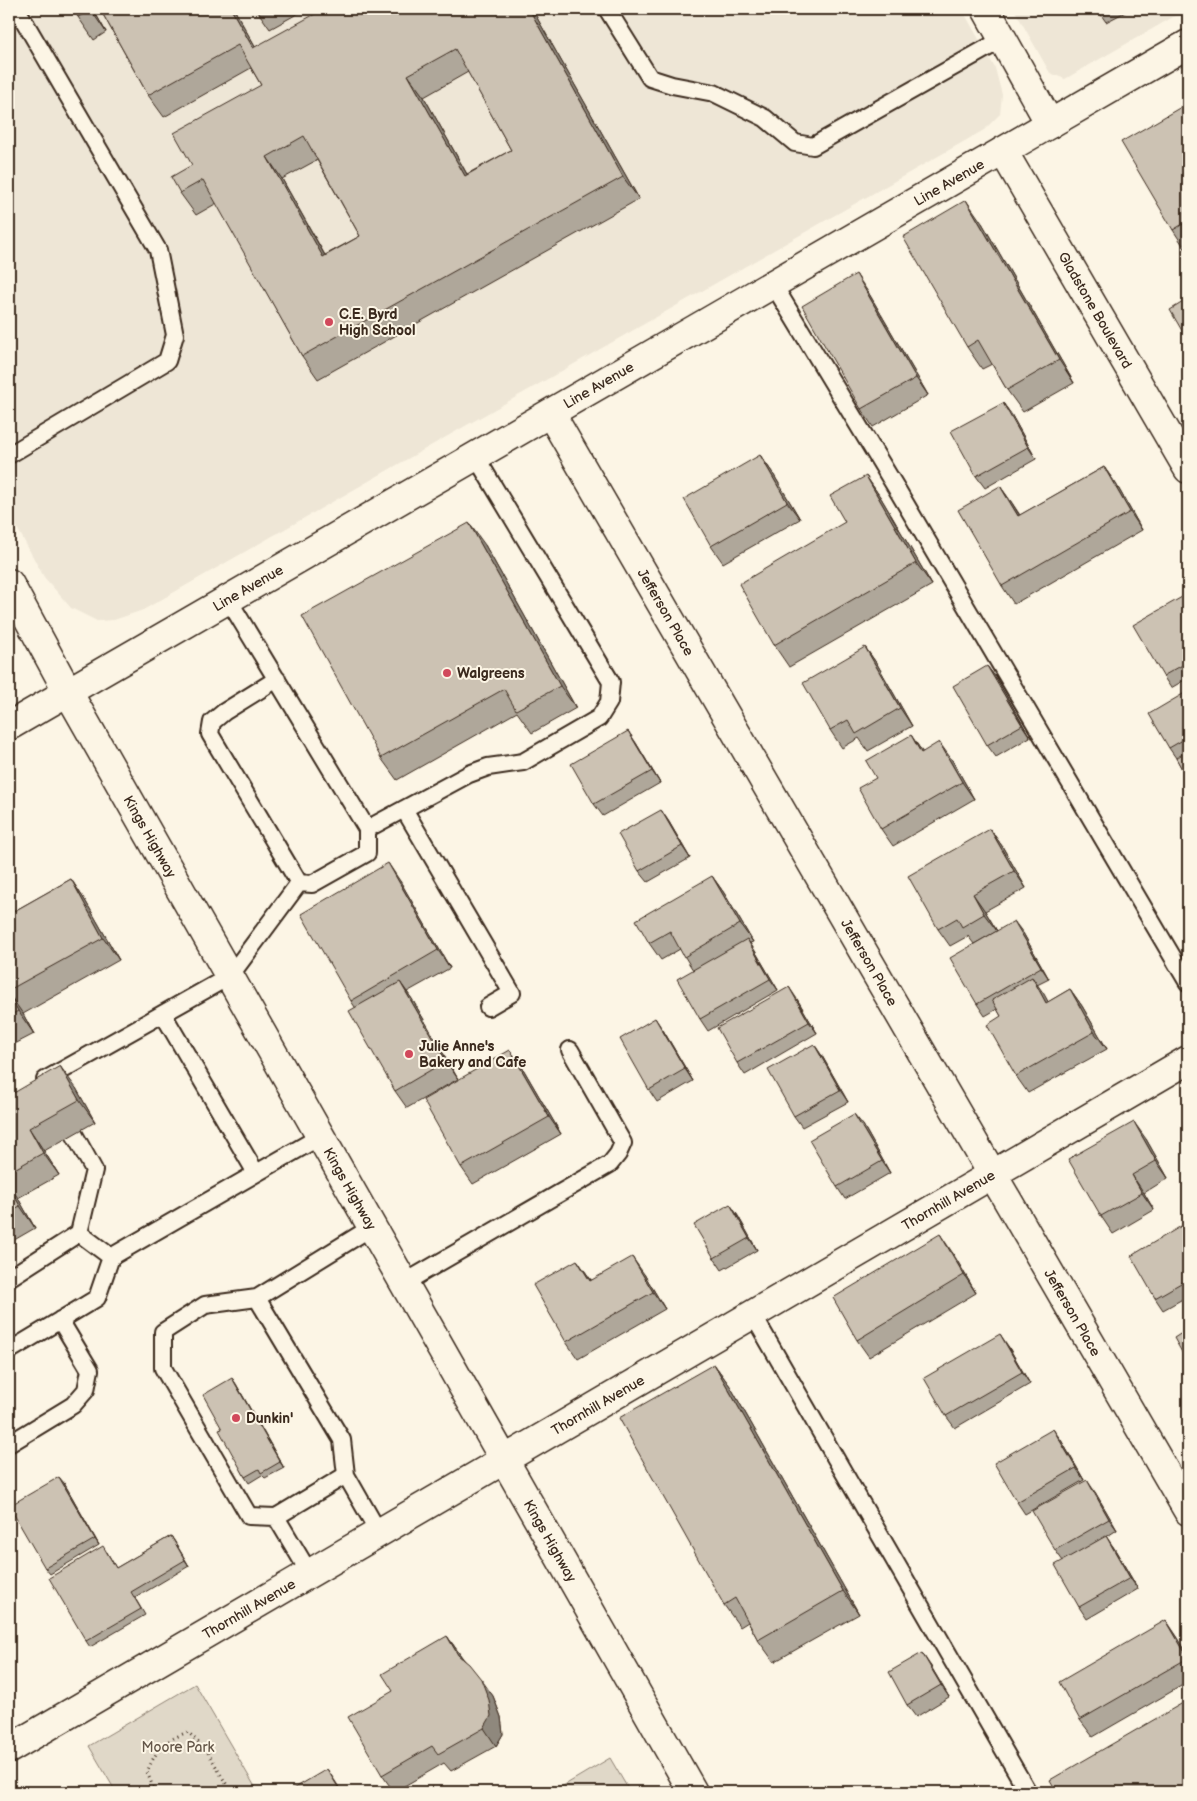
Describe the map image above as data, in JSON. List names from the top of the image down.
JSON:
{
  "streets": {
    "street": [
      "Line Avenue",
      "Gladstone Boulevard",
      "Jefferson Place",
      "Kings Highway",
      "Thornhill Avenue"
    ]
  },
  "crossings": [
    ["Line Avenue", "Gladstone Boulevard"],
    ["Line Avenue", "Jefferson Place"],
    ["Line Avenue", "Kings Highway"],
    ["Jefferson Place", "Thornhill Avenue"],
    ["Kings Highway", "Thornhill Avenue"]
  ],
  "parks": ["Moore Park"],
  "places": [
    "C.E. Byrd High School",
    "Walgreens",
    "Julie Anne's Bakery and Cafe",
    "Dunkin'"
  ]
}
